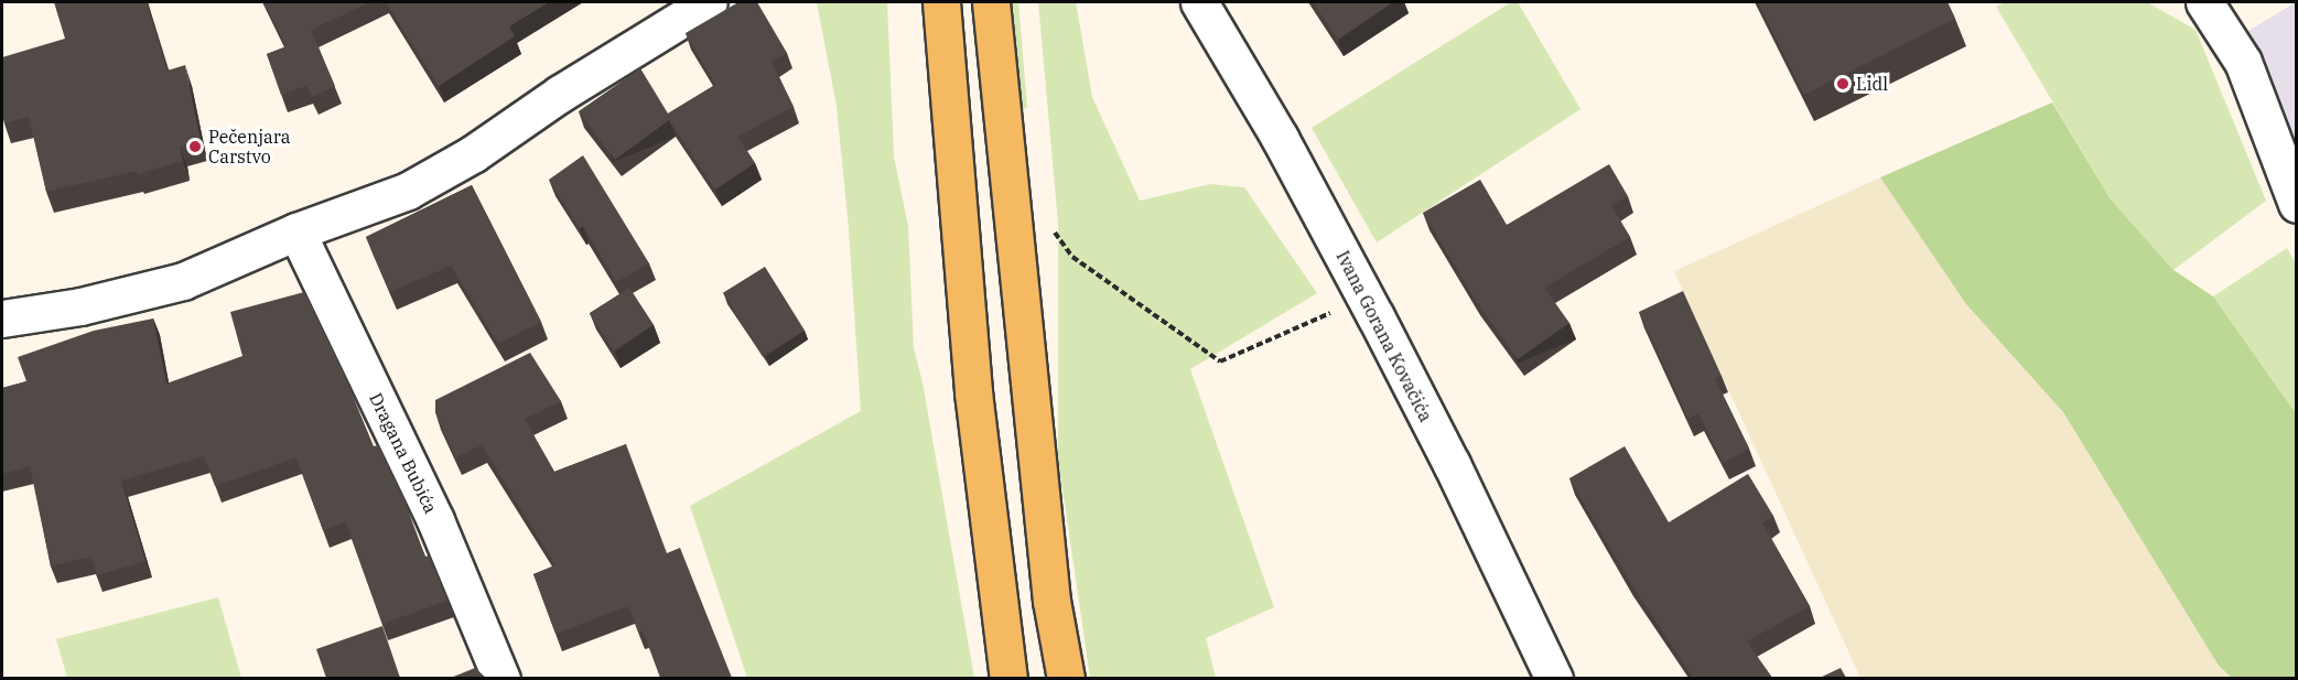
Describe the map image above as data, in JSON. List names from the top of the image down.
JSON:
{
  "streets": {
    "street": ["Ivana Gorana Kovačića", "Dragana Bubića"]
  },
  "places": ["Lidl", "Pečenjara Carstvo"]
}
